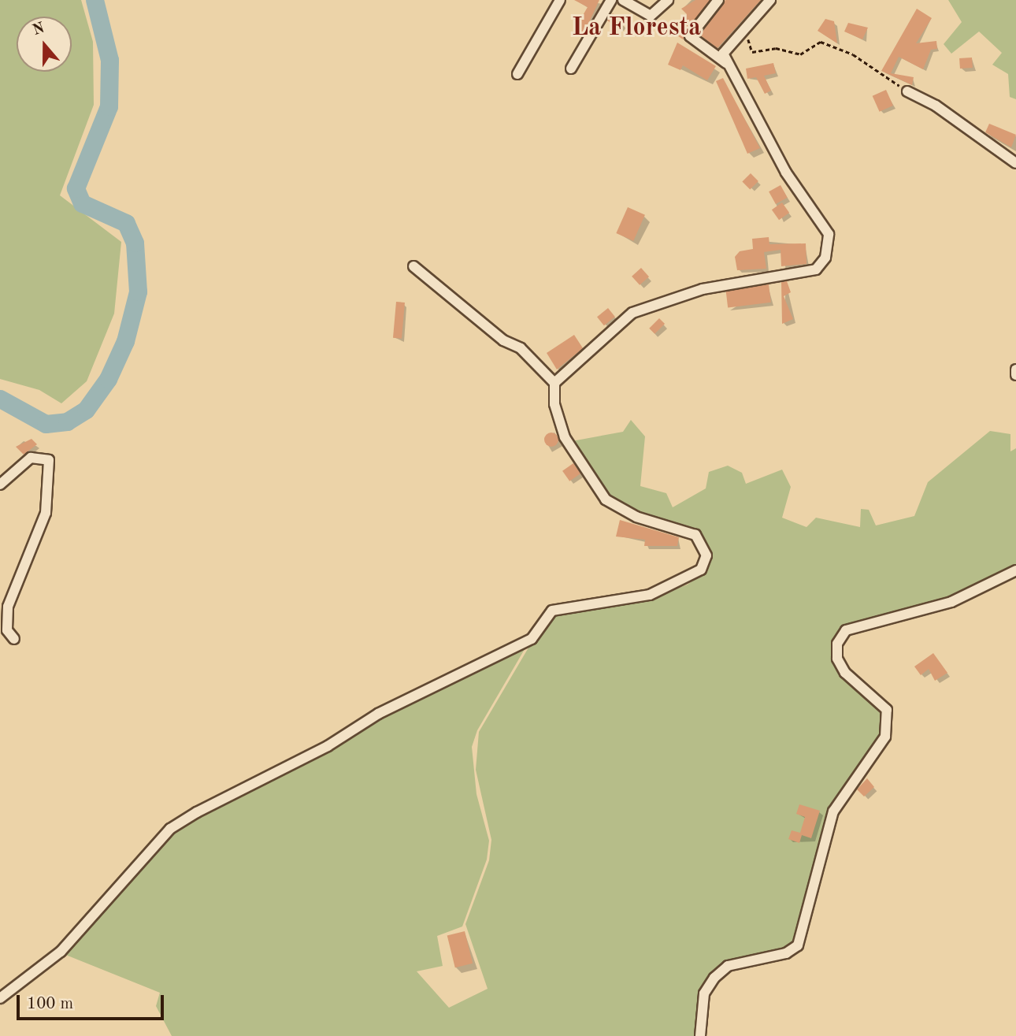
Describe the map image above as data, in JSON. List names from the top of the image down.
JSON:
{
  "districts": ["La Floresta"],
  "scale_bar": "100 m",
  "north": "top"
}
